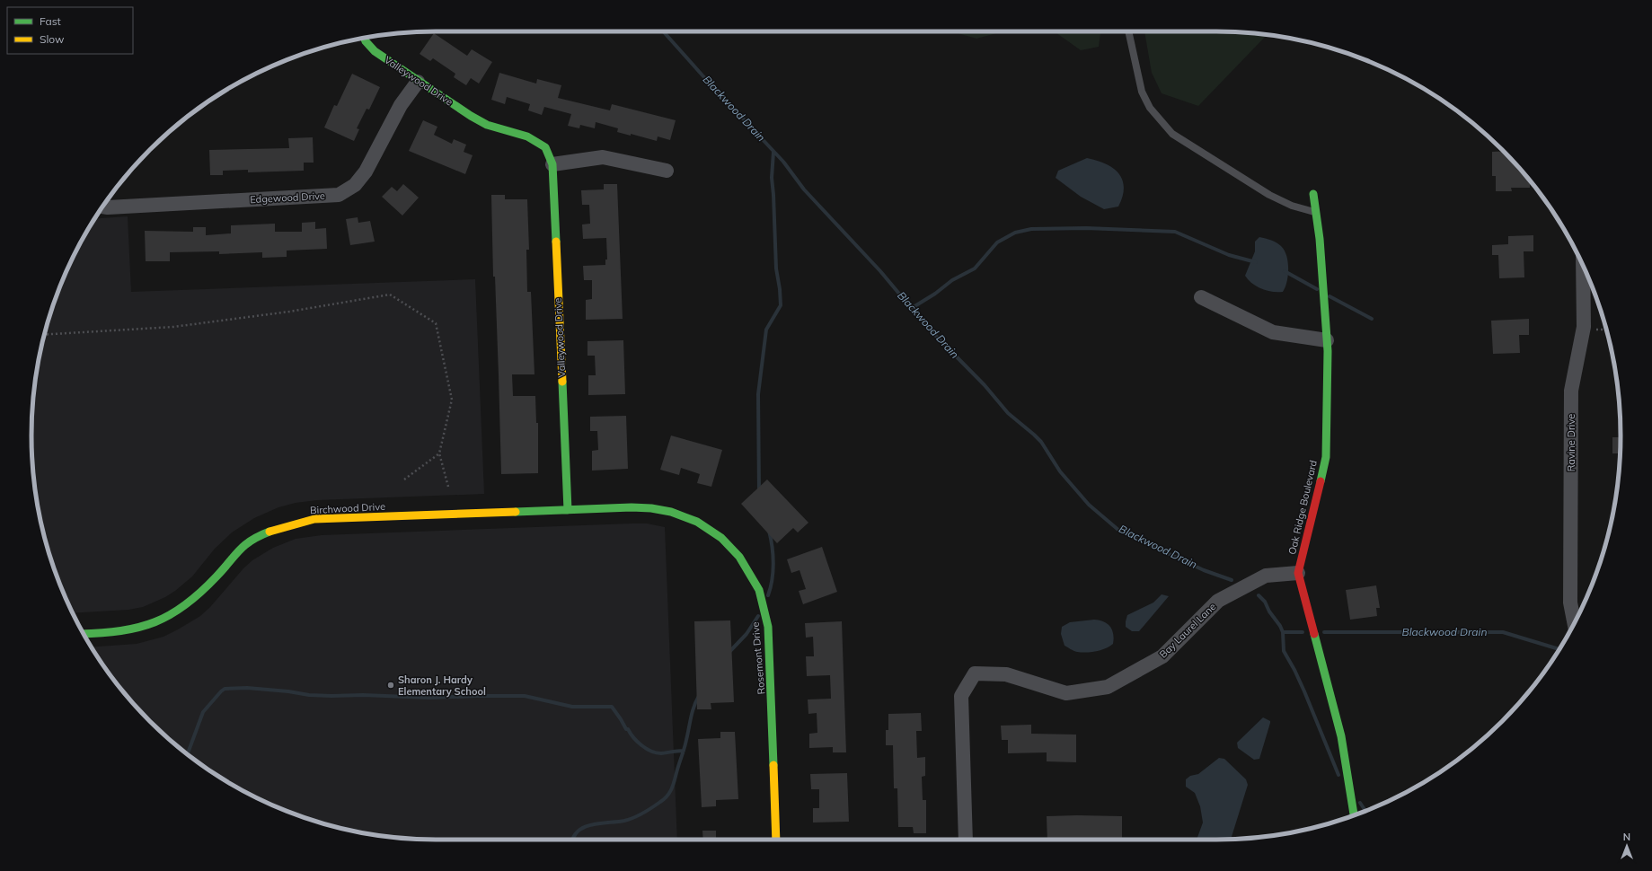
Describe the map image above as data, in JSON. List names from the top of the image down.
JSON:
{
  "streets": {
    "street": [
      "Valleywood Drive",
      "Edgewood Drive",
      "Ravine Drive",
      "Oak Ridge Boulevard",
      "Birchwood Drive",
      "Bay Laurel Lane",
      "Rosemont Drive"
    ]
  },
  "crossings": [
    ["Valleywood Drive", "Edgewood Drive"],
    ["Valleywood Drive", "Birchwood Drive"],
    ["Valleywood Drive", "Rosemont Drive"],
    ["Oak Ridge Boulevard", "Bay Laurel Lane"],
    ["Birchwood Drive", "Rosemont Drive"]
  ],
  "water": ["Blackwood Drain"],
  "places": ["Sharon J. Hardy Elementary School"],
  "legend": ["Fast", "Slow"],
  "north": "top"
}
